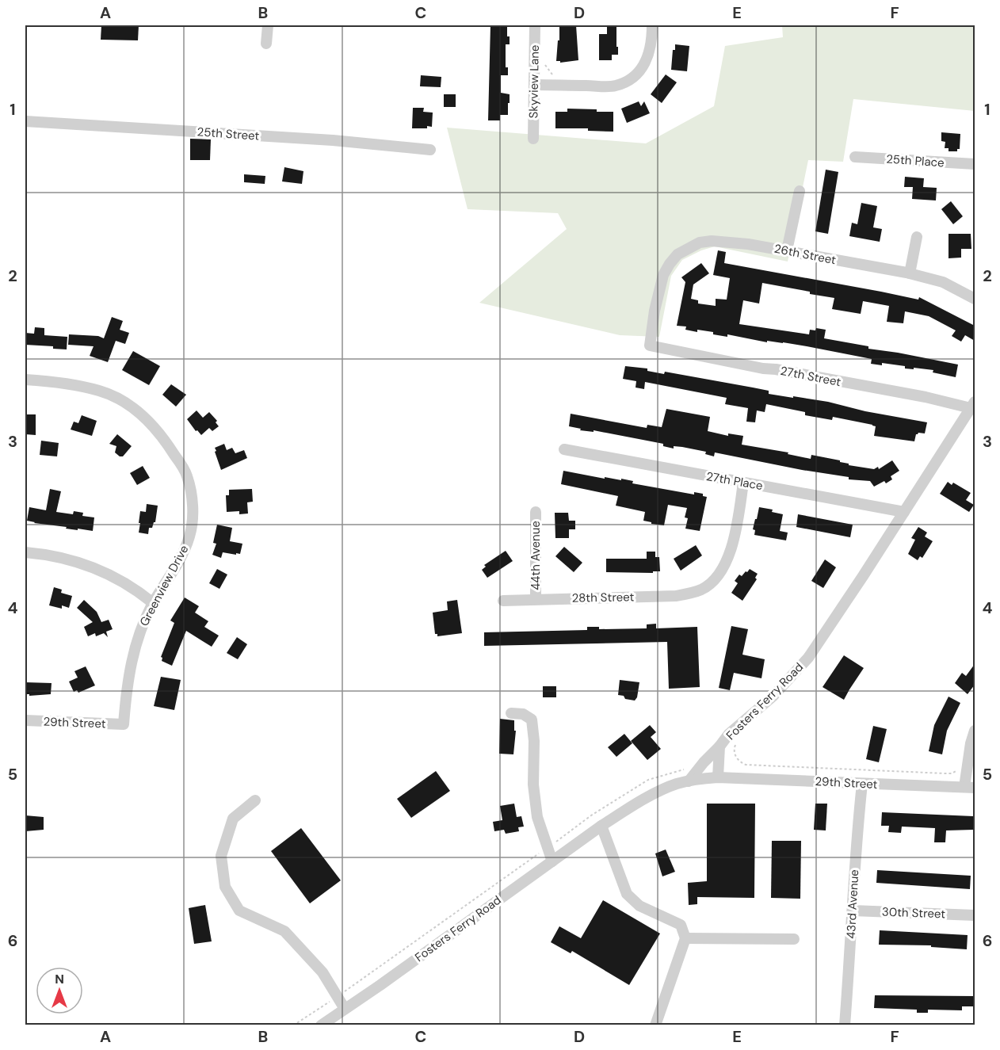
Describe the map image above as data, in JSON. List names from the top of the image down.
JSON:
{
  "streets": {
    "street": [
      "Skyview Lane",
      "25th Street",
      "25th Place",
      "26th Street",
      "27th Street",
      "27th Place",
      "44th Avenue",
      "Greenview Drive",
      "28th Street",
      "Fosters Ferry Road",
      "29th Street",
      "43rd Avenue",
      "30th Street"
    ]
  },
  "crossings": [
    ["26th Street", "27th Street"],
    ["27th Street", "Fosters Ferry Road"],
    ["27th Place", "28th Street"],
    ["27th Place", "Fosters Ferry Road"],
    ["44th Avenue", "28th Street"],
    ["Greenview Drive", "29th Street"],
    ["Fosters Ferry Road", "29th Street"],
    ["29th Street", "43rd Avenue"],
    ["43rd Avenue", "30th Street"]
  ],
  "north": "top",
  "grid": {
    "columns": [
      "A",
      "B",
      "C",
      "D",
      "E",
      "F"
    ],
    "rows": [
      "1",
      "2",
      "3",
      "4",
      "5",
      "6"
    ]
  }
}
